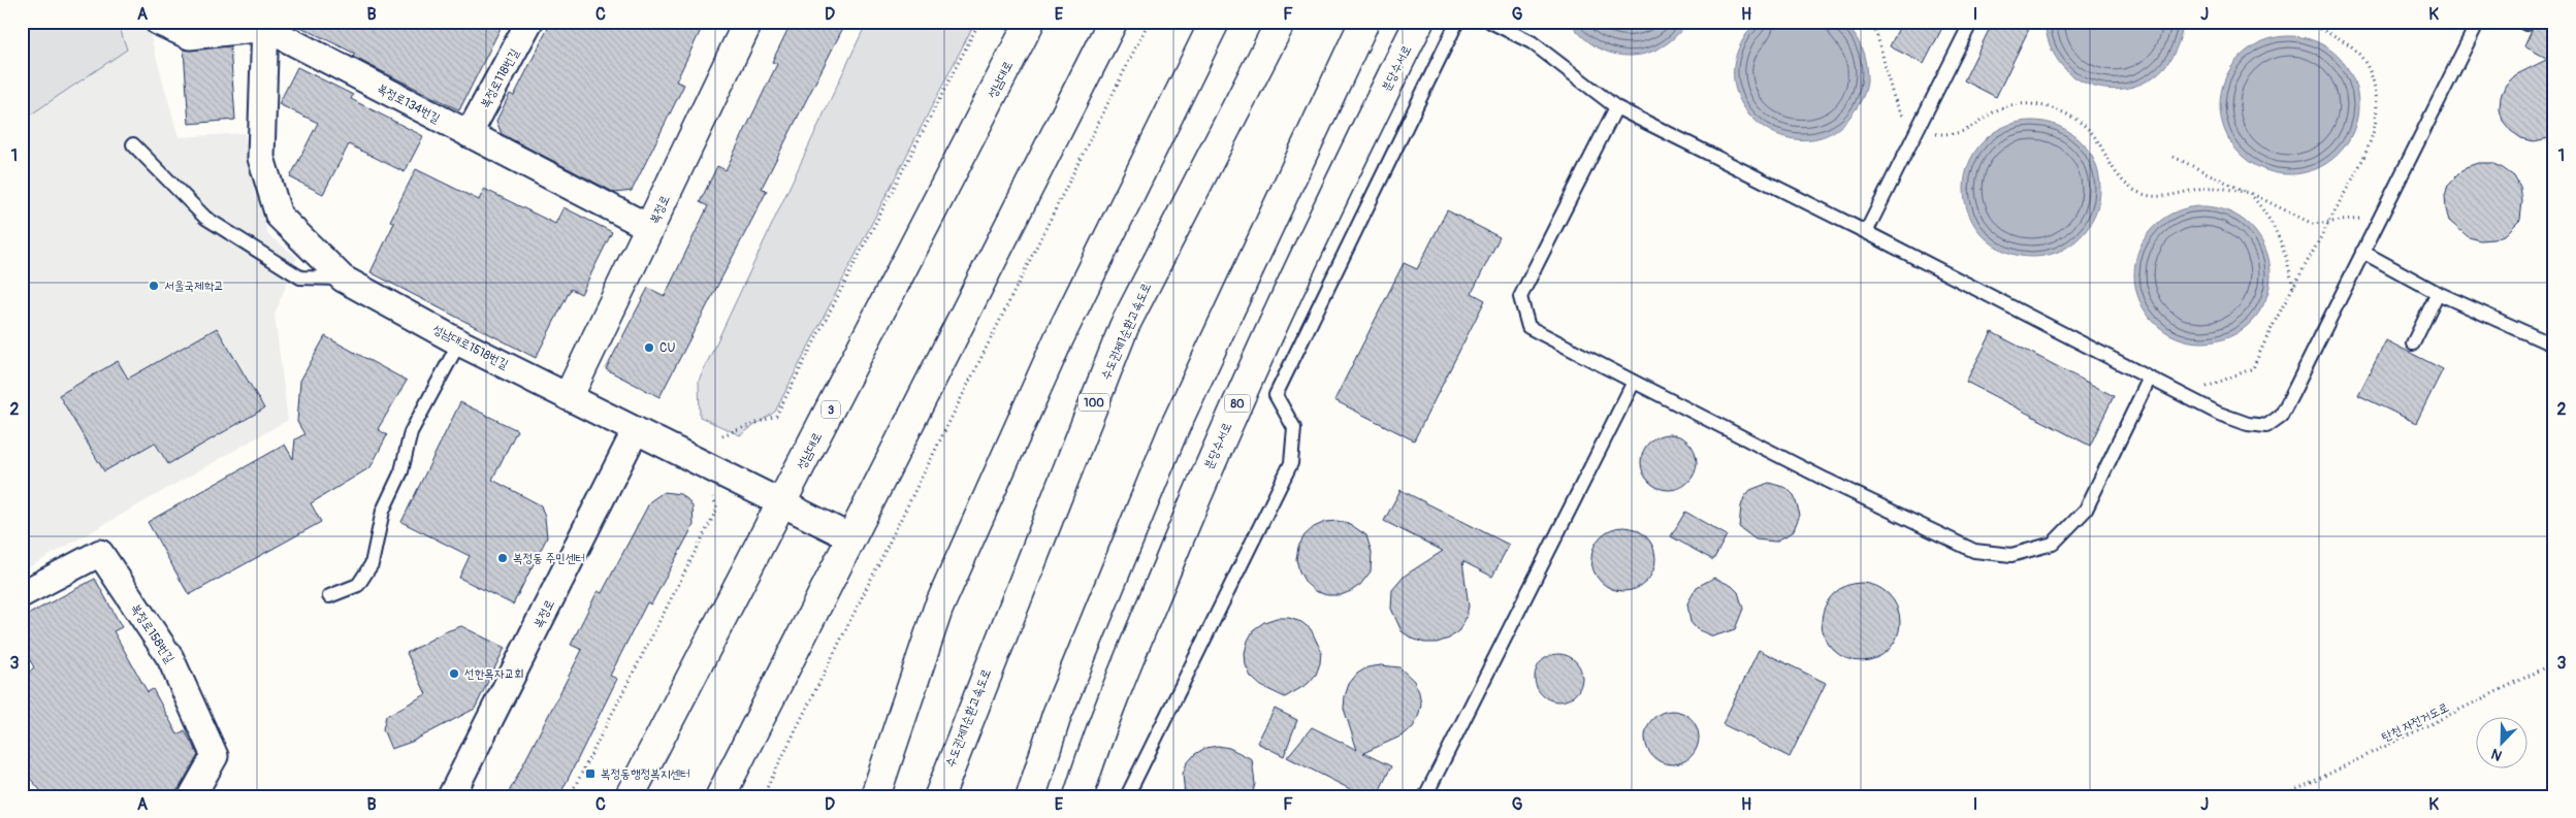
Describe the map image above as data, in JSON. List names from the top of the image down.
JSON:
{
  "streets": {
    "main road": [
      "분당수서로",
      "성남대로",
      "복정로",
      "수도권제1순환고속도로",
      "100",
      "80",
      "3"
    ],
    "street": [
      "복정로118번길",
      "복정로134번길",
      "성남대로1518번길",
      "복정로158번길"
    ],
    "path": ["탄천 자전거도로"]
  },
  "crossings": [
    ["복정로118번길", "복정로134번길"],
    ["성남대로", "성남대로1518번길"],
    ["복정로134번길", "복정로"],
    ["복정로134번길", "성남대로1518번길"],
    ["복정로", "성남대로1518번길"]
  ],
  "places": {
    "other": [
      "서울국제학교",
      "CU",
      "복정동 주민센터",
      "선한목자교회"
    ],
    "transit": ["복정동행정복지센터"]
  },
  "north": "bottom left",
  "grid": {
    "columns": [
      "A",
      "B",
      "C",
      "D",
      "E",
      "F",
      "G",
      "H",
      "I",
      "J",
      "K"
    ],
    "rows": ["1", "2", "3"]
  }
}
